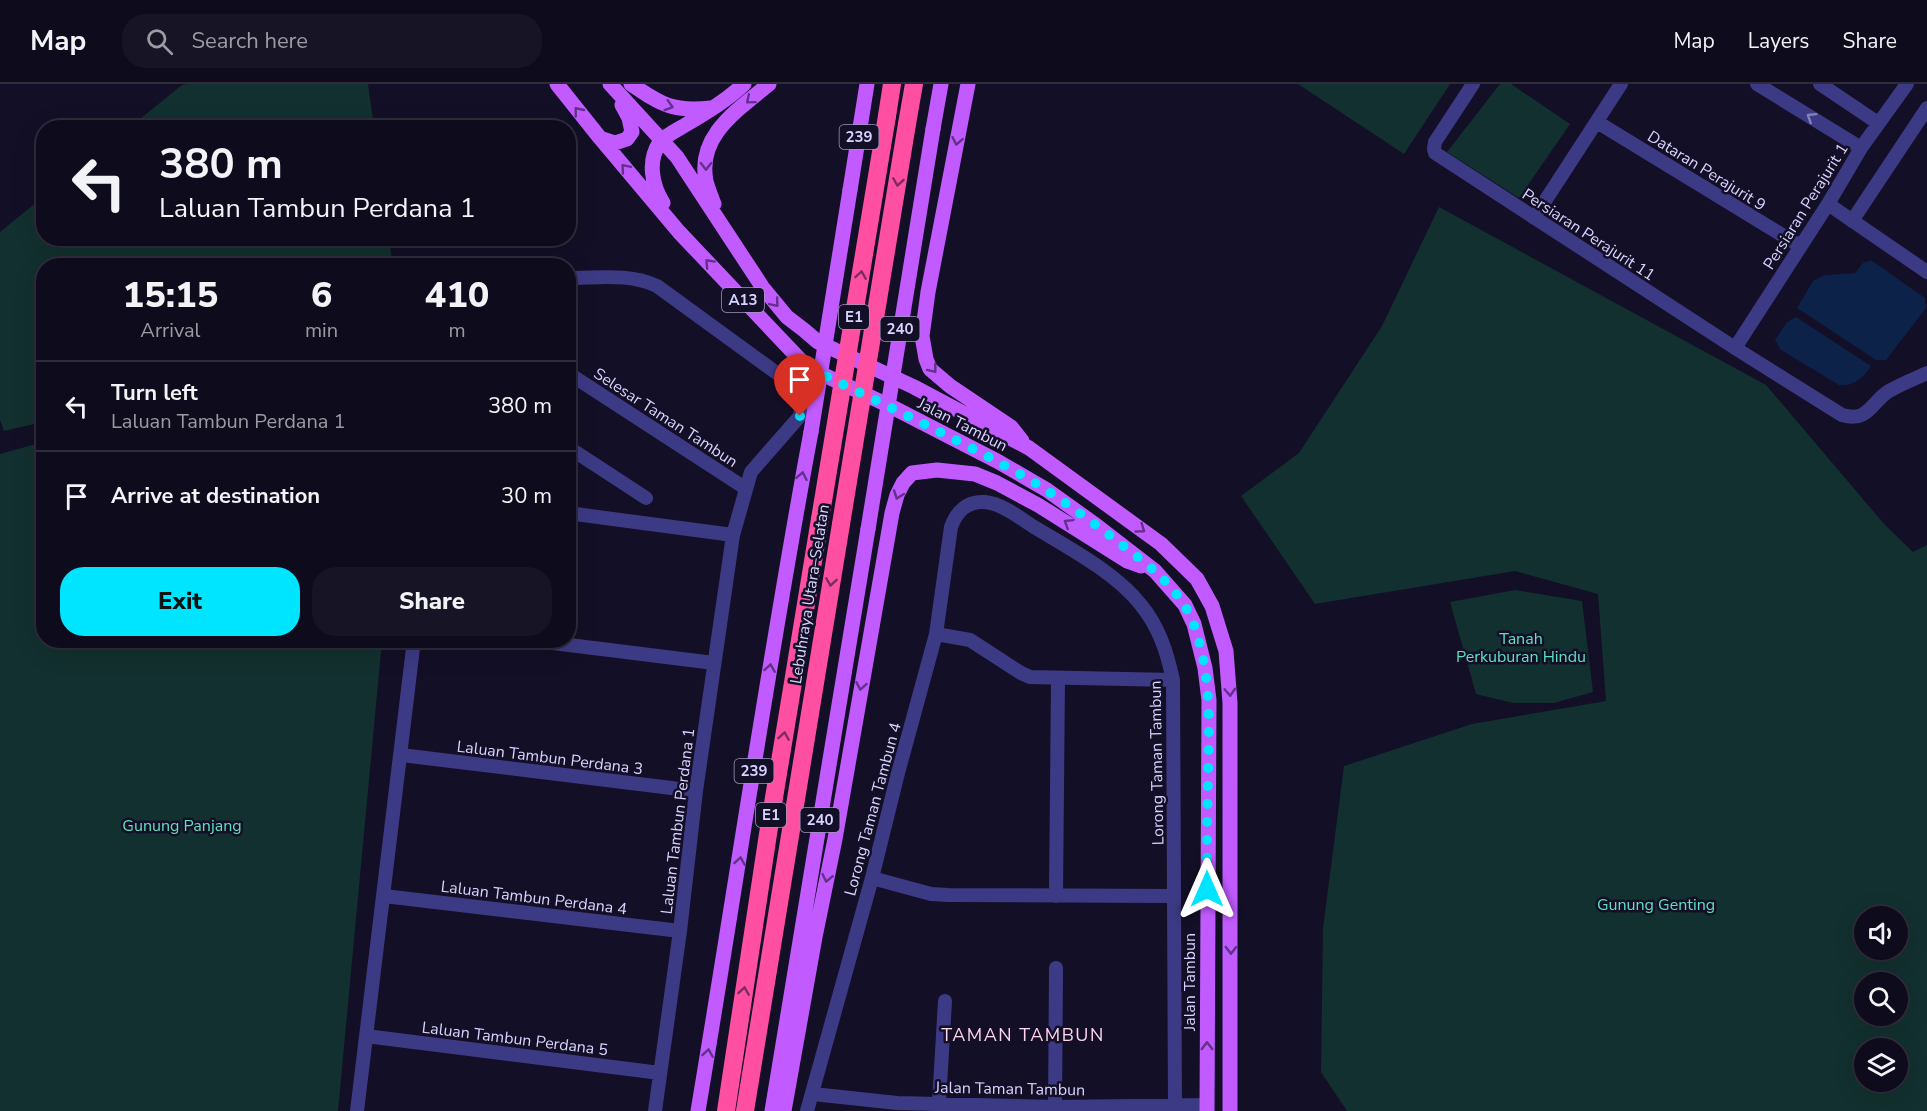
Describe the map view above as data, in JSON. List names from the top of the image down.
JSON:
{
  "streets": {
    "highway": ["E1", "Lebuhraya Utara–Selatan"],
    "main road": [
      "239",
      "A13",
      "240",
      "Jalan Tambun"
    ],
    "street": [
      "Dataran Perajurit 9",
      "Persiaran Perajurit 1",
      "Persiaran Perajurit 11",
      "Selesar Taman Tambun",
      "Laluan Tambun Perdana 3",
      "Lorong Taman Tambun",
      "Lorong Taman Tambun 4",
      "Laluan Tambun Perdana 1",
      "Laluan Tambun Perdana 4",
      "Laluan Tambun Perdana 5",
      "Jalan Taman Tambun"
    ]
  },
  "crossings": [
    ["Dataran Perajurit 9", "Persiaran Perajurit 1"],
    ["Persiaran Perajurit 1", "Persiaran Perajurit 11"],
    ["Selesar Taman Tambun", "Laluan Tambun Perdana 1"],
    ["Jalan Tambun", "Laluan Tambun Perdana 1"],
    ["Jalan Tambun", "Jalan Taman Tambun"],
    ["Laluan Tambun Perdana 3", "Laluan Tambun Perdana 1"],
    ["Lorong Taman Tambun", "Lorong Taman Tambun 4"],
    ["Lorong Taman Tambun", "Jalan Taman Tambun"],
    ["Lorong Taman Tambun 4", "Jalan Taman Tambun"],
    ["Laluan Tambun Perdana 1", "Laluan Tambun Perdana 4"],
    ["Laluan Tambun Perdana 1", "Laluan Tambun Perdana 5"]
  ],
  "districts": ["TAMAN TAMBUN"],
  "parks": ["Tanah Perkuburan Hindu", "Gunung Panjang", "Gunung Genting"],
  "page": {
    "header": "Map",
    "search": "Search here",
    "nav": ["Map", "Layers", "Share"],
    "turn": ["380 m", "Laluan Tambun Perdana 1"],
    "eta": [
      "15:15",
      "Arrival",
      "6",
      "min",
      "410",
      "m"
    ],
    "list": [
      {
        "name": "Turn left",
        "note": "Laluan Tambun Perdana 1",
        "value": "380 m"
      },
      {
        "name": "Arrive at destination",
        "value": "30 m"
      }
    ],
    "buttons": ["Exit", "Share"]
  }
}
